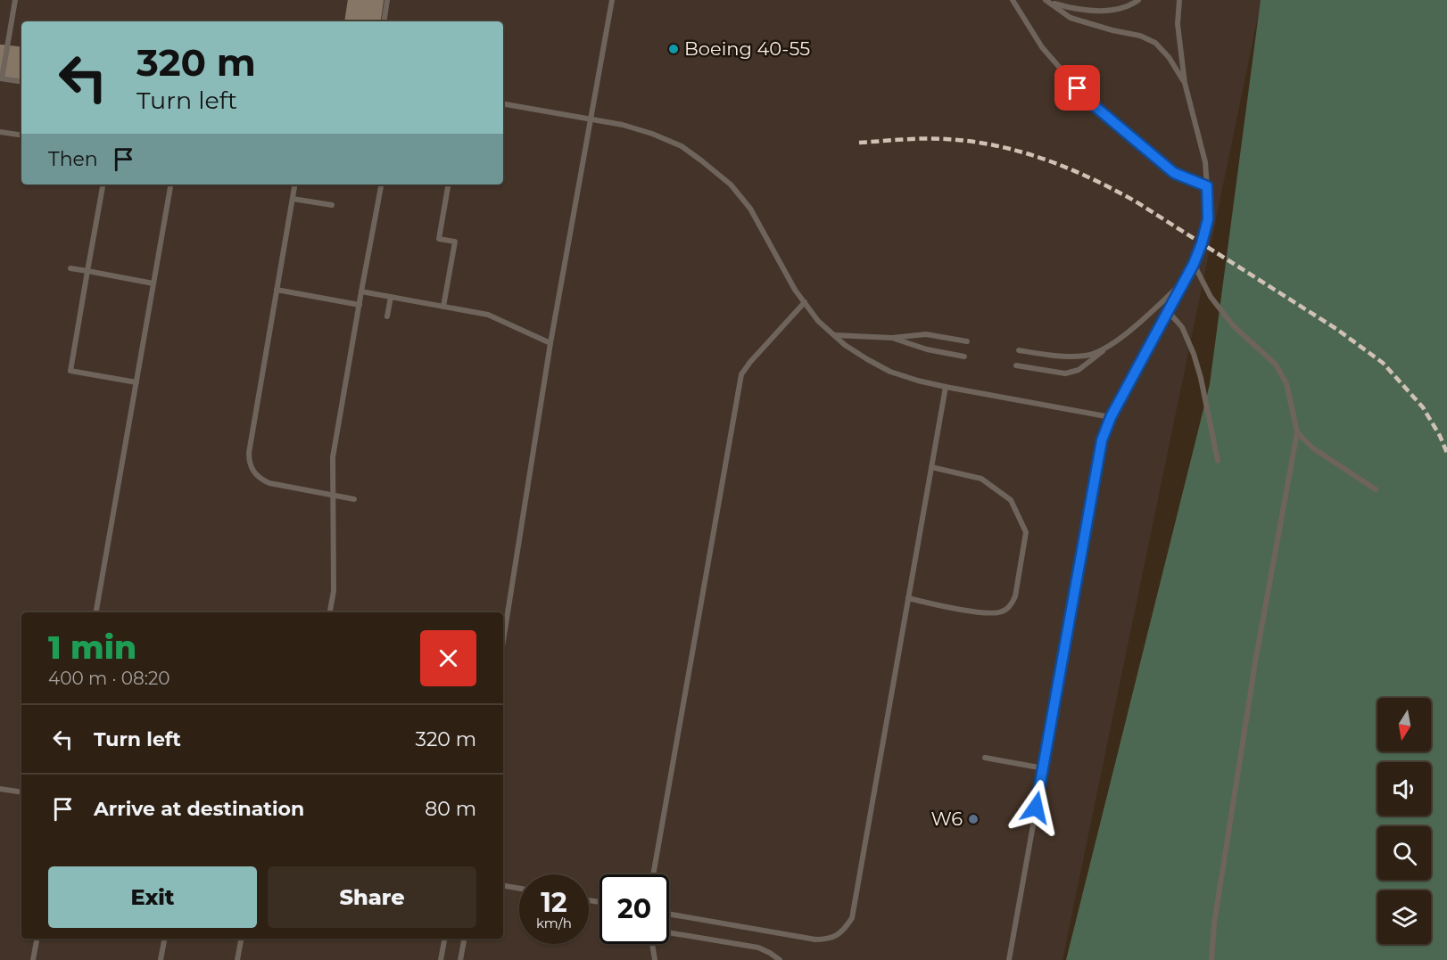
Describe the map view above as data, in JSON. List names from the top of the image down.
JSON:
{
  "places": ["Boeing 40-55", "W6"],
  "north": "bottom",
  "page": {
    "turn": ["320 m", "Turn left"],
    "then": "Then",
    "heading": ["1 min", "400 m · 08:20"],
    "list": [
      {
        "name": "Turn left",
        "value": "320 m"
      },
      {
        "name": "Arrive at destination",
        "value": "80 m"
      }
    ],
    "buttons": ["Exit", "Share"],
    "speed": "12 km/h",
    "limit": "20"
  }
}
